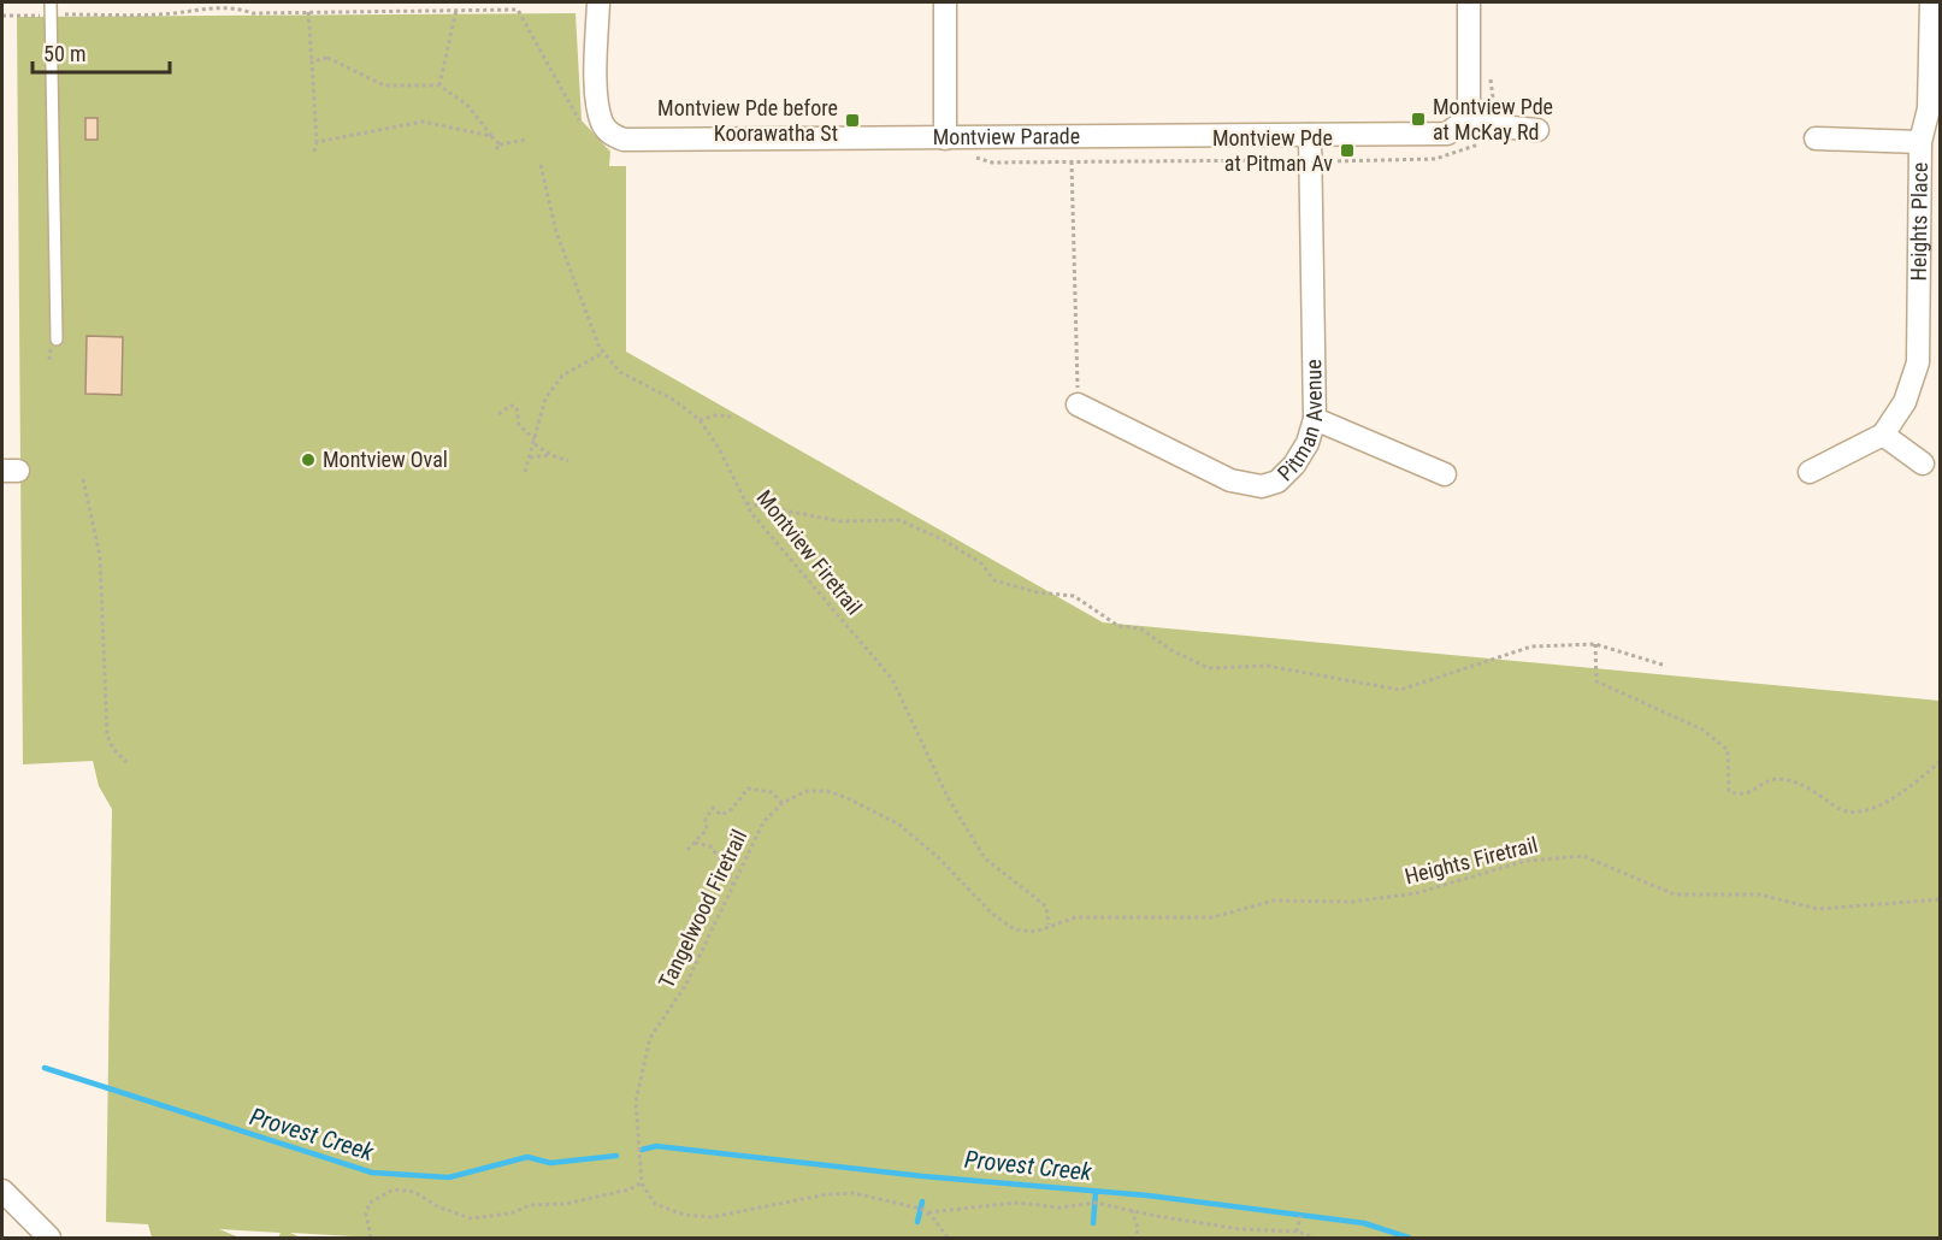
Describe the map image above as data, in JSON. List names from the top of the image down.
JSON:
{
  "streets": {
    "street": ["Montview Parade", "Heights Place", "Pitman Avenue"],
    "path": ["Montview Firetrail", "Heights Firetrail", "Tangelwood Firetrail"]
  },
  "crossings": [
    ["Montview Parade", "Pitman Avenue"],
    ["Montview Firetrail", "Heights Firetrail"],
    ["Montview Firetrail", "Tangelwood Firetrail"],
    ["Heights Firetrail", "Tangelwood Firetrail"]
  ],
  "water": ["Provest Creek"],
  "places": {
    "transit": ["Montview Pde at McKay Rd", "Montview Pde before Koorawatha St", "Montview Pde at Pitman Av"],
    "other": ["Montview Oval"]
  },
  "scale_bar": "50 m"
}
